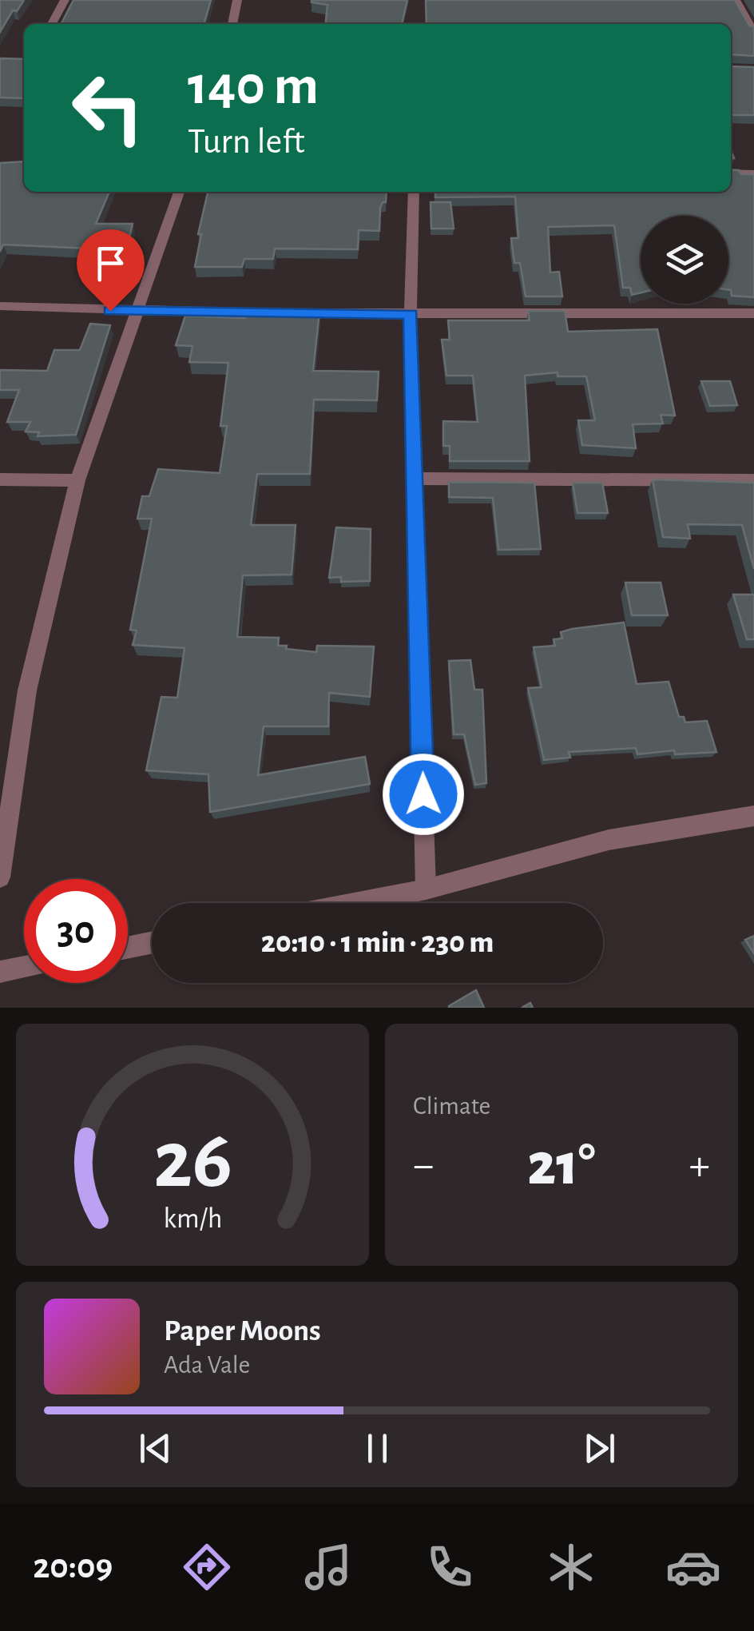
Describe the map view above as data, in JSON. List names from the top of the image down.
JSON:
{
  "page": {
    "turn": ["140 m", "Turn left"],
    "limit": "30",
    "trip": "20:10 · 1 min · 230 m",
    "tile": "Climate",
    "heat": ["−", "21°", "+"],
    "song": ["Paper Moons", "Ada Vale"],
    "tabs": "20:09",
    "gauge": ["26", "km/h"]
  }
}
